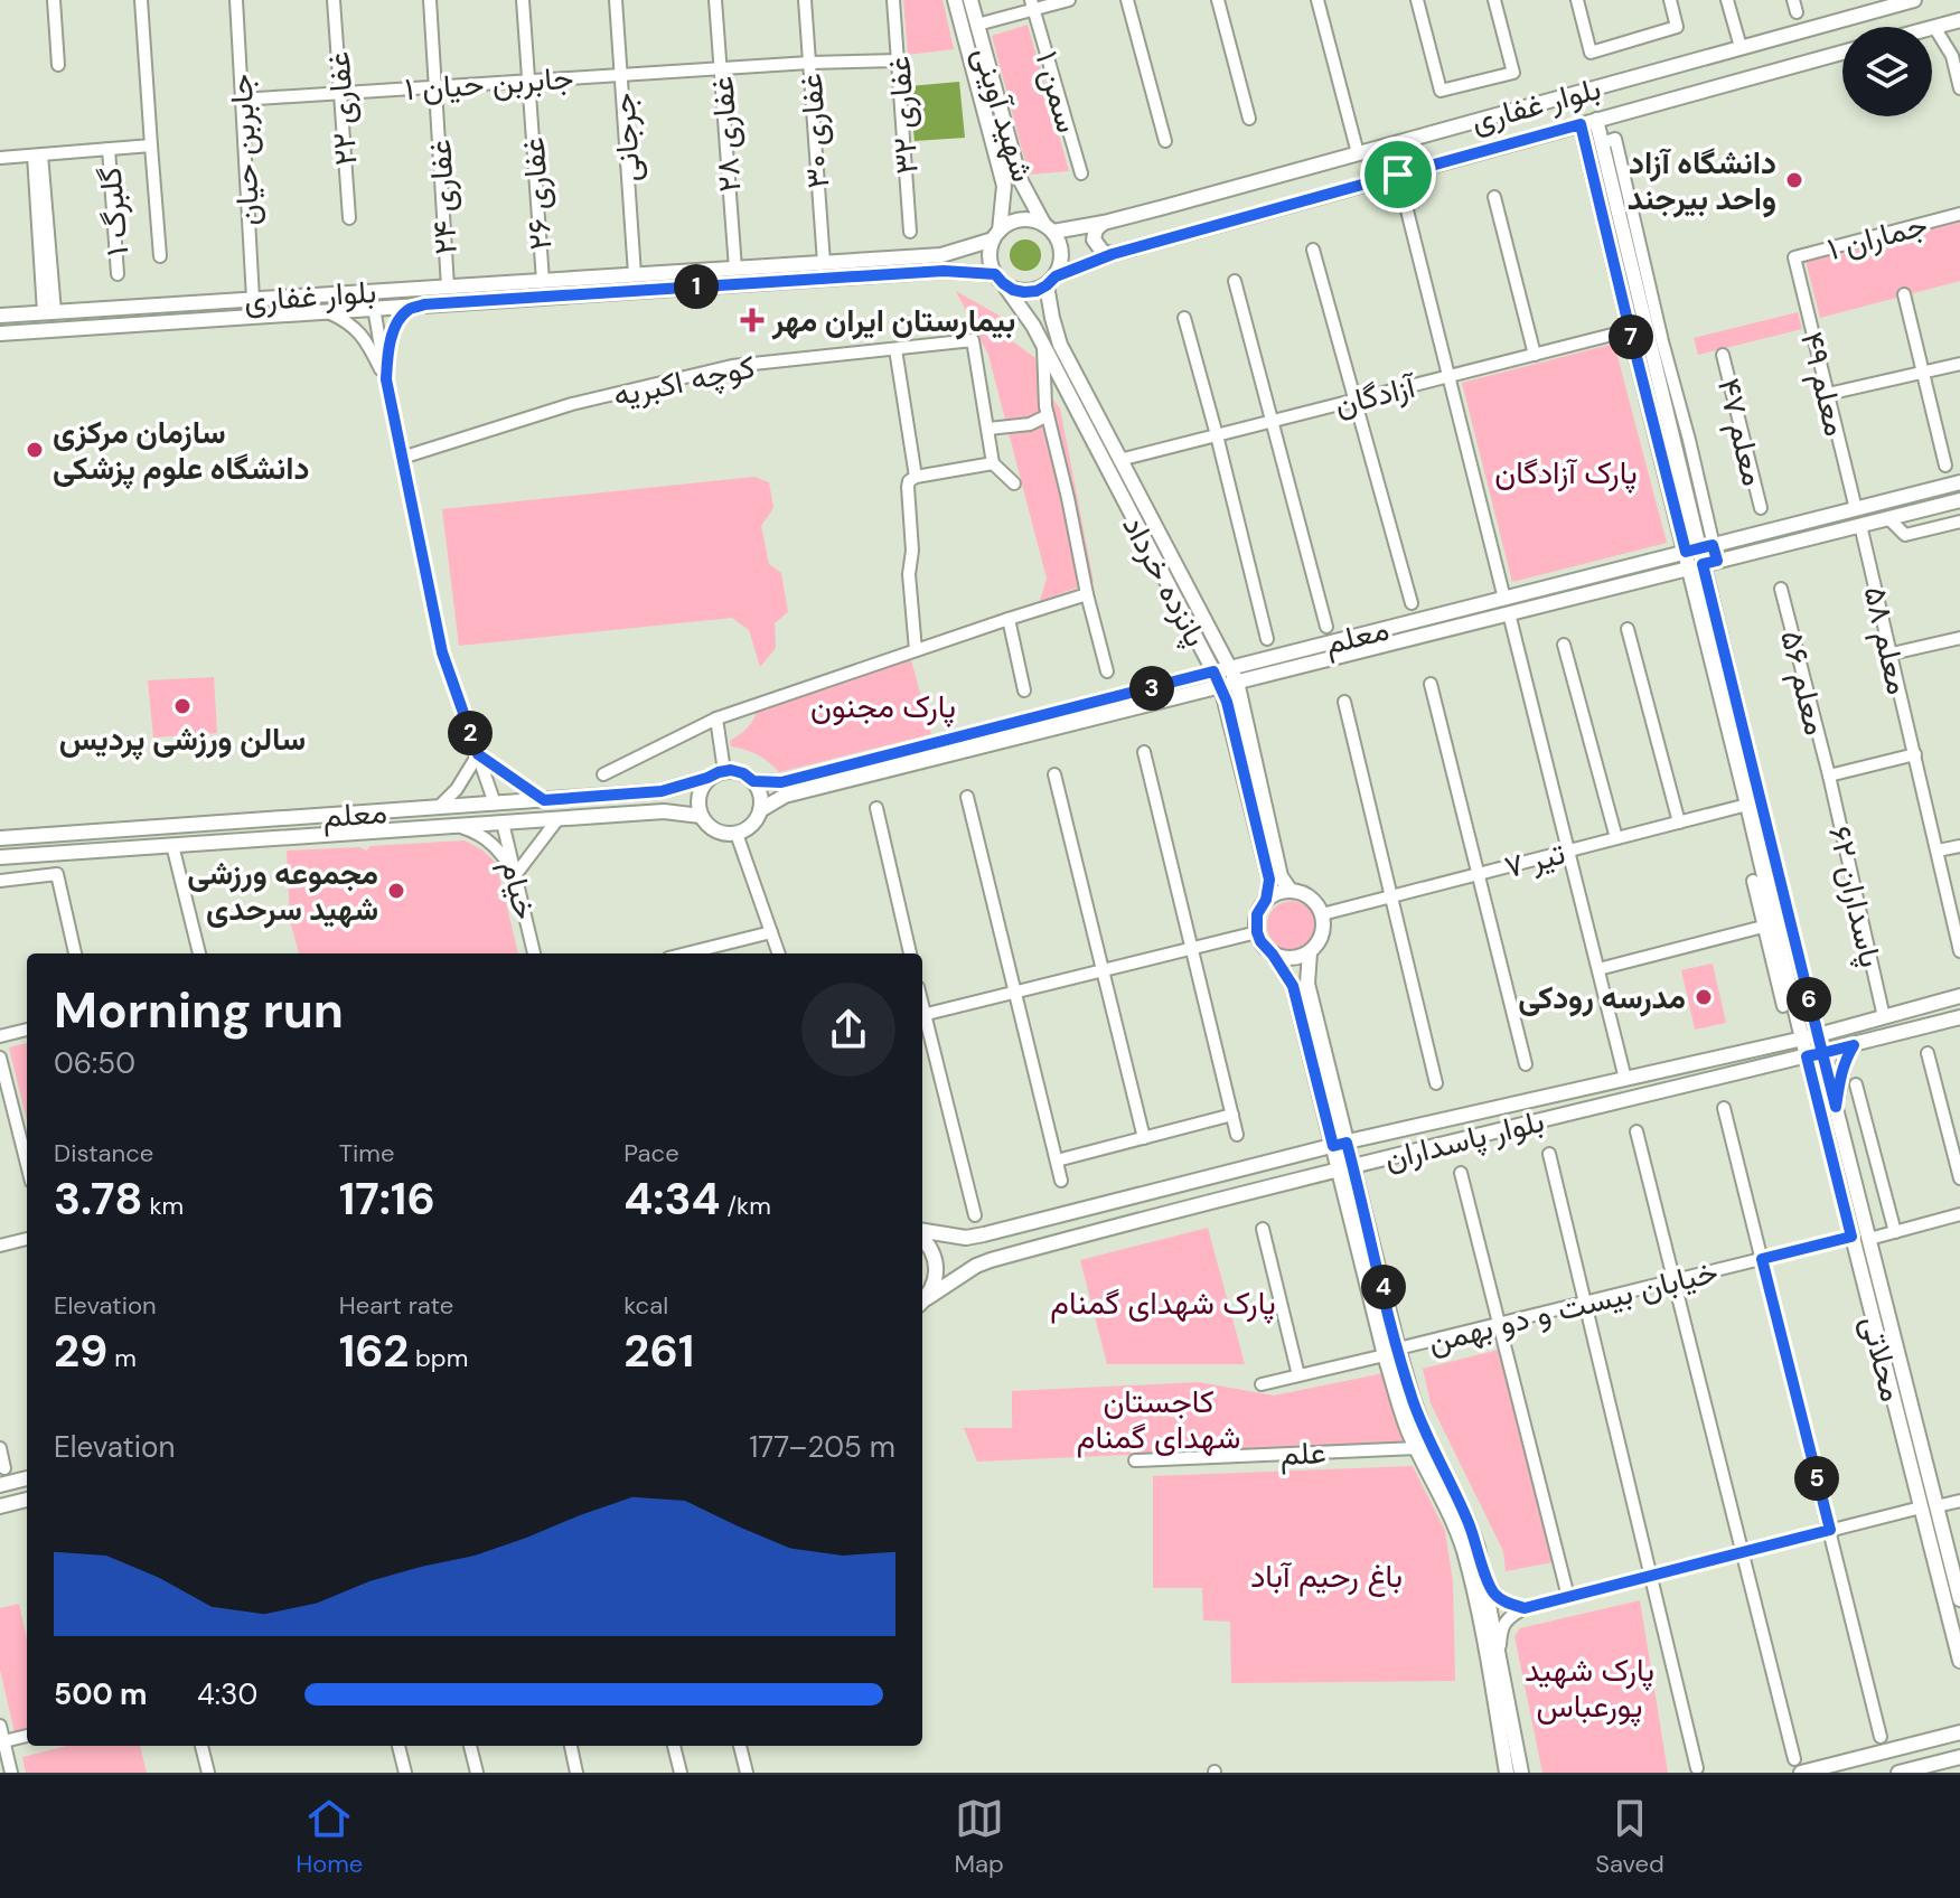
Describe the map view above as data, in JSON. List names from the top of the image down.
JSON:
{
  "streets": {
    "main road": [
      "بلوار غفاری",
      "شهید آوینی",
      "پانزده خرداد",
      "معلم",
      "بلوار پاسداران",
      "محلاتی"
    ],
    "street": [
      "جابربن حیان ۱",
      "سمن ۱",
      "غفاری ۲۲",
      "غفاری ۳۲",
      "غفاری ۳۰",
      "غفاری ۲۸",
      "جرجانی",
      "جابربن حیان",
      "غفاری ۲۶",
      "غفاری ۲۴",
      "گلبرگ ۱",
      "جماران ۱",
      "کوچه اکبریه",
      "معلم ۴۹",
      "آزادگان",
      "معلم ۴۷",
      "معلم ۵۸",
      "معلم ۵۶",
      "۷ تیر",
      "خیام",
      "پاسداران ۶۲",
      "خیابان بیست و دو بهمن",
      "علم"
    ]
  },
  "crossings": [
    ["جابربن حیان ۱", "غفاری ۲۲"],
    ["جابربن حیان ۱", "غفاری ۳۲"],
    ["جابربن حیان ۱", "غفاری ۳۰"],
    ["جابربن حیان ۱", "غفاری ۲۸"],
    ["جابربن حیان ۱", "جرجانی"],
    ["جابربن حیان ۱", "جابربن حیان"],
    ["جابربن حیان ۱", "غفاری ۲۶"],
    ["جابربن حیان ۱", "غفاری ۲۴"],
    ["بلوار غفاری", "شهید آوینی"],
    ["بلوار غفاری", "غفاری ۳۰"],
    ["بلوار غفاری", "غفاری ۲۸"],
    ["بلوار غفاری", "جرجانی"],
    ["بلوار غفاری", "جابربن حیان"],
    ["بلوار غفاری", "غفاری ۲۶"],
    ["بلوار غفاری", "غفاری ۲۴"],
    ["بلوار غفاری", "پانزده خرداد"],
    ["شهید آوینی", "پانزده خرداد"],
    ["جماران ۱", "معلم ۴۹"],
    ["معلم ۴۹", "معلم"],
    ["آزادگان", "پانزده خرداد"],
    ["پانزده خرداد", "معلم"],
    ["پانزده خرداد", "۷ تیر"],
    ["معلم", "معلم ۵۸"],
    ["معلم", "خیام"],
    ["معلم ۵۶", "پاسداران ۶۲"],
    ["پاسداران ۶۲", "بلوار پاسداران"],
    ["بلوار پاسداران", "محلاتی"],
    ["خیابان بیست و دو بهمن", "محلاتی"]
  ],
  "parks": [
    "پارک آزادگان",
    "پارک مجنون",
    "پارک شهدای گمنام",
    "کاجستان شهدای گمنام",
    "باغ رحیم آباد",
    "پارک شهید پورعباس"
  ],
  "places": {
    "other": [
      "دانشگاه آزاد واحد بیرجند",
      "سازمان مرکزی دانشگاه علوم پزشکی",
      "سالن ورزشی پردیس",
      "مجموعه ورزشی شهید سرحدی",
      "مدرسه رودکی"
    ],
    "health": ["بیمارستان ایران مهر"]
  },
  "page": {
    "pins": [
      "1",
      "7",
      "3",
      "2",
      "6",
      "4",
      "5"
    ],
    "heading": ["Morning run", "06:50"],
    "stats": [
      ["Distance", "3.78 km"],
      ["Time", "17:16"],
      ["Pace", "4:34 /km"],
      ["Elevation", "29 m"],
      ["Heart rate", "162 bpm"],
      ["kcal", "261"]
    ],
    "chart": ["Elevation", "177–205 m"],
    "list": [
      {
        "name": "500 m",
        "note": "4:30"
      }
    ],
    "tabs": ["Home", "Map", "Saved"]
  }
}
